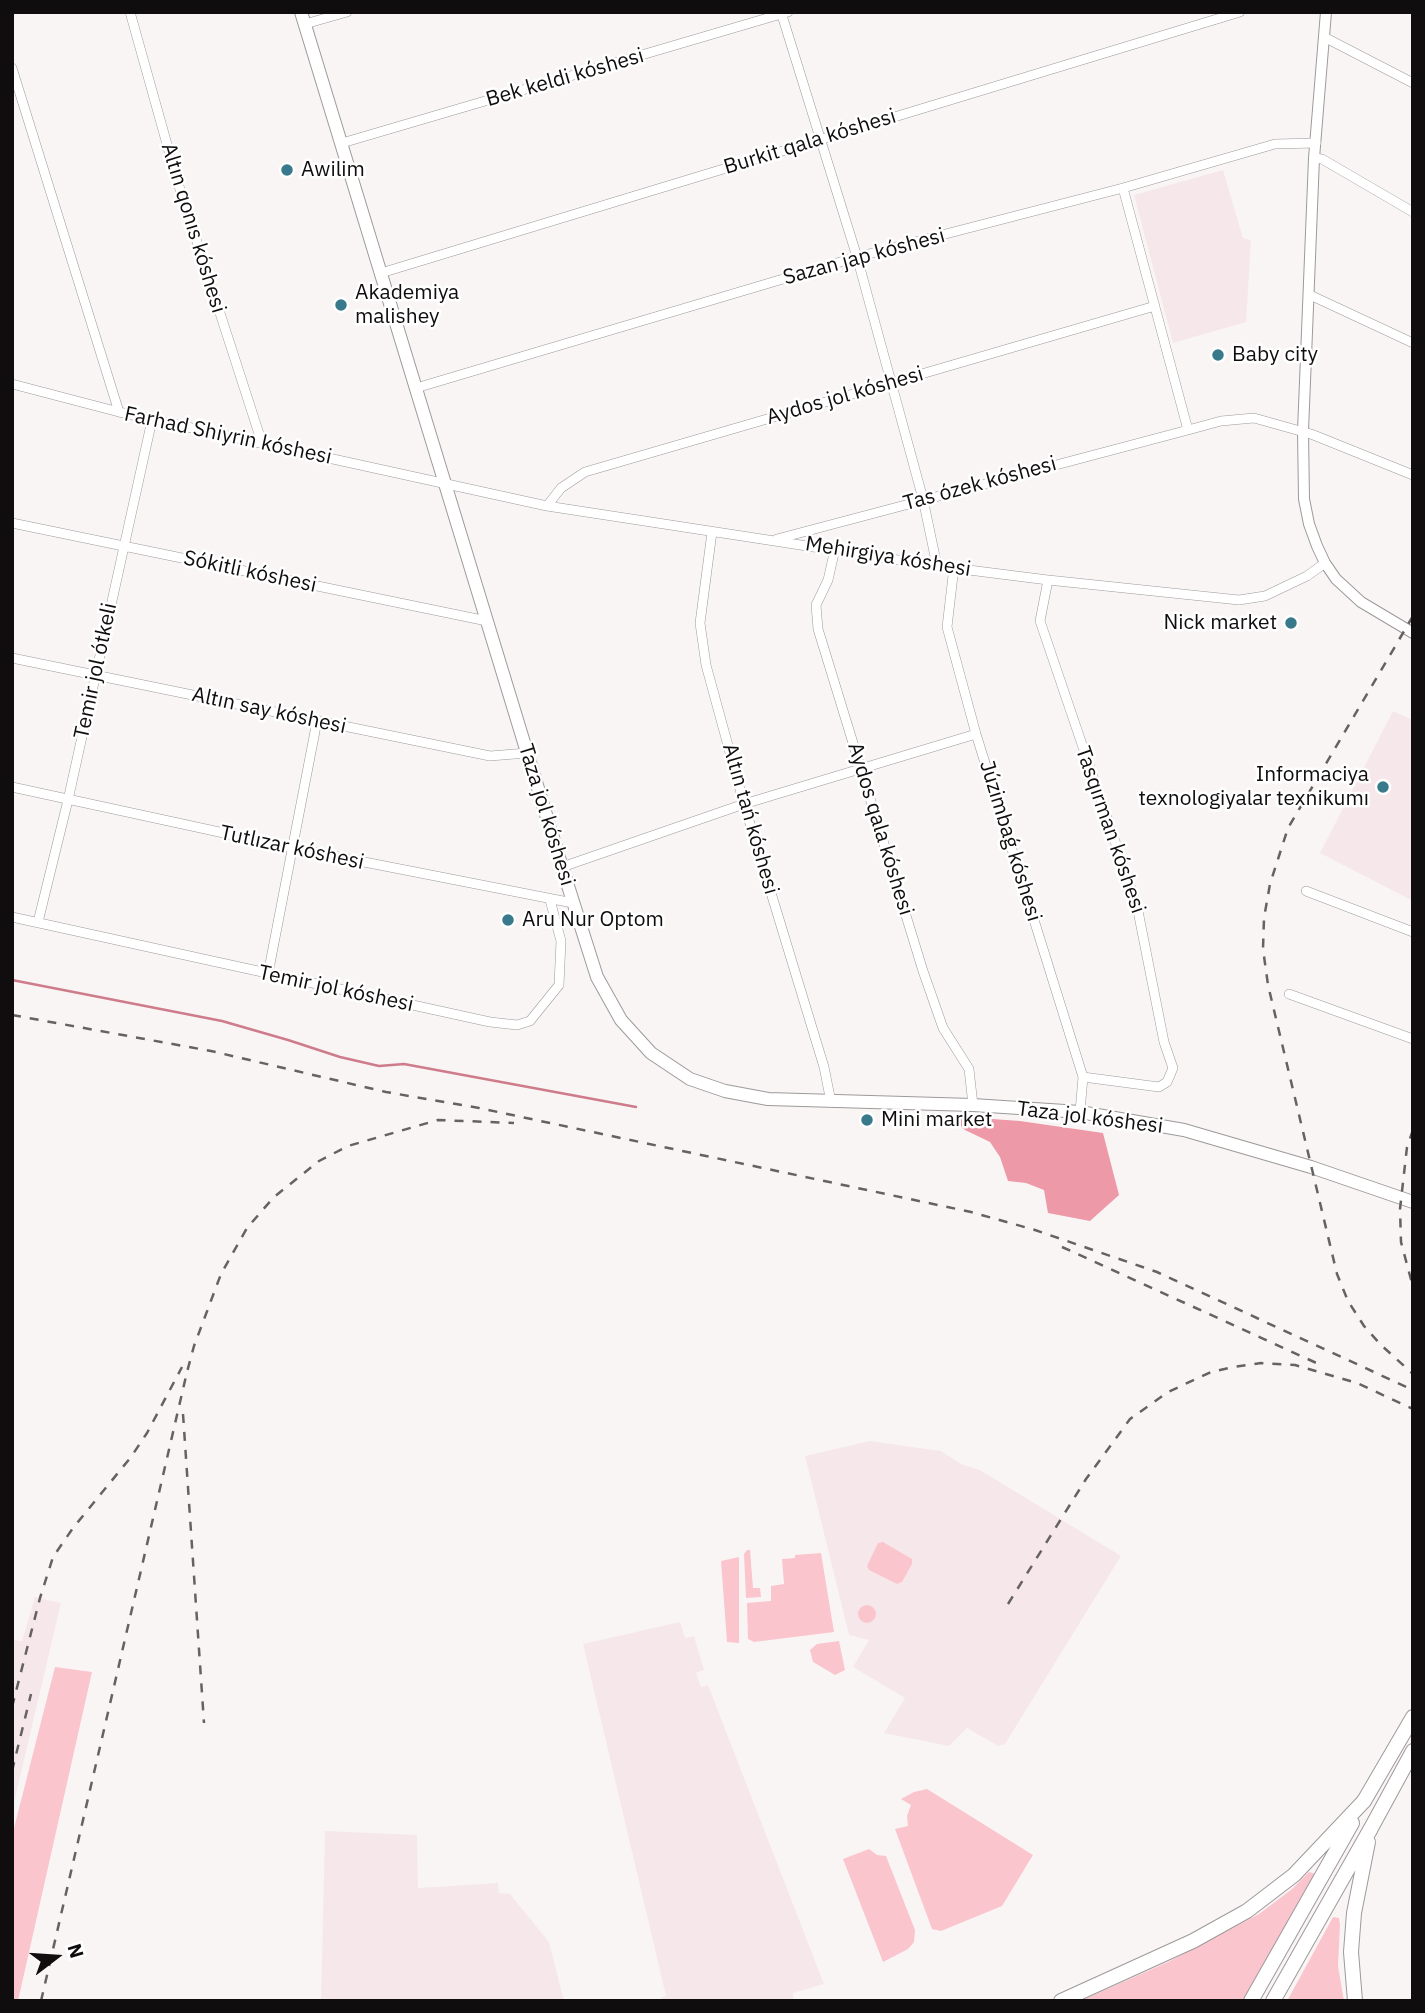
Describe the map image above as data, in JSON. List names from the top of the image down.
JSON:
{
  "streets": {
    "main road": ["Taza jol kóshesi"],
    "street": [
      "Bek keldi kóshesi",
      "Burkit qala kóshesi",
      "Altın qonıs kóshesi",
      "Sazan jap kóshesi",
      "Aydos jol kóshesi",
      "Farhad Shiyrin kóshesi",
      "Tas ózek kóshesi",
      "Mehirgiya kóshesi",
      "Sókitli kóshesi",
      "Temir jol ótkeli",
      "Altın say kóshesi",
      "Altın tań kóshesi",
      "Aydos qala kóshesi",
      "Tasqırman kóshesi",
      "Júzimbaǵ kóshesi",
      "Tutlızar kóshesi",
      "Temir jol kóshesi"
    ]
  },
  "crossings": [
    ["Bek keldi kóshesi", "Taza jol kóshesi"],
    ["Burkit qala kóshesi", "Taza jol kóshesi"],
    ["Altın qonıs kóshesi", "Farhad Shiyrin kóshesi"],
    ["Sazan jap kóshesi", "Taza jol kóshesi"],
    ["Aydos jol kóshesi", "Mehirgiya kóshesi"],
    ["Farhad Shiyrin kóshesi", "Mehirgiya kóshesi"],
    ["Farhad Shiyrin kóshesi", "Temir jol ótkeli"],
    ["Farhad Shiyrin kóshesi", "Taza jol kóshesi"],
    ["Tas ózek kóshesi", "Mehirgiya kóshesi"],
    ["Mehirgiya kóshesi", "Taza jol kóshesi"],
    ["Mehirgiya kóshesi", "Altın tań kóshesi"],
    ["Mehirgiya kóshesi", "Aydos qala kóshesi"],
    ["Mehirgiya kóshesi", "Tasqırman kóshesi"],
    ["Mehirgiya kóshesi", "Júzimbaǵ kóshesi"],
    ["Sókitli kóshesi", "Temir jol ótkeli"],
    ["Sókitli kóshesi", "Taza jol kóshesi"],
    ["Temir jol ótkeli", "Altın say kóshesi"],
    ["Temir jol ótkeli", "Tutlızar kóshesi"],
    ["Temir jol ótkeli", "Temir jol kóshesi"],
    ["Altın say kóshesi", "Taza jol kóshesi"],
    ["Taza jol kóshesi", "Altın tań kóshesi"],
    ["Taza jol kóshesi", "Aydos qala kóshesi"],
    ["Taza jol kóshesi", "Júzimbaǵ kóshesi"],
    ["Taza jol kóshesi", "Tutlızar kóshesi"],
    ["Tasqırman kóshesi", "Júzimbaǵ kóshesi"],
    ["Tutlızar kóshesi", "Temir jol kóshesi"]
  ],
  "places": [
    "Awilim",
    "Akademiya malishey",
    "Baby city",
    "Nick market",
    "Informaciya texnologiyalar texnikumı",
    "Aru Nur Optom",
    "Mini market"
  ],
  "north": "right"
}
